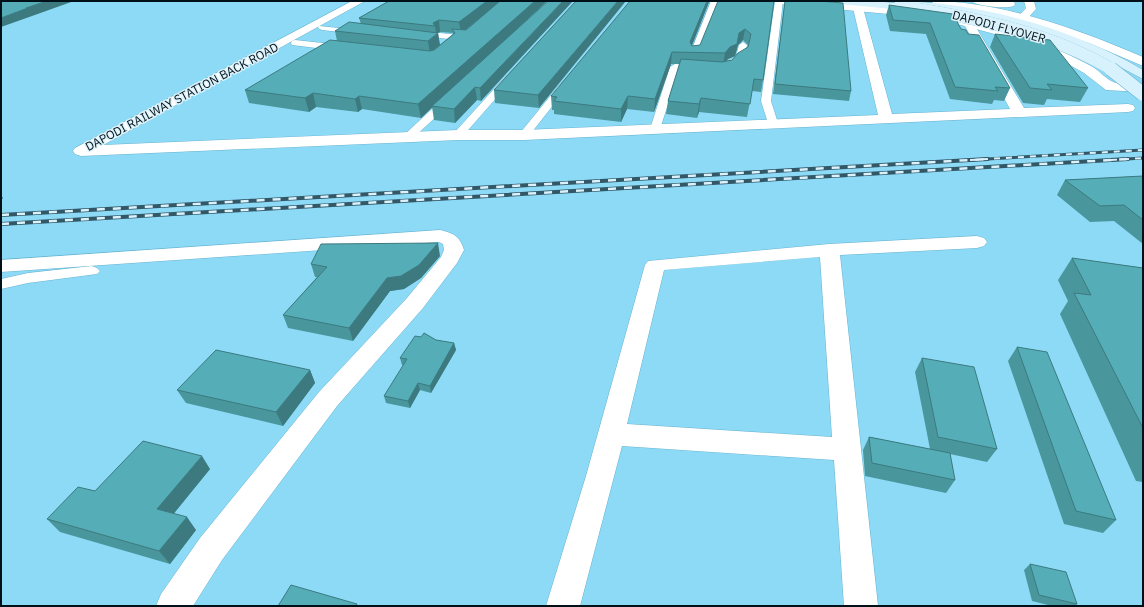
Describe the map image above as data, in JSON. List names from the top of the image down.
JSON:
{
  "streets": {
    "main road": ["DAPODI FLYOVER"],
    "street": ["DAPODI RAILWAY STATION BACK ROAD"]
  }
}
